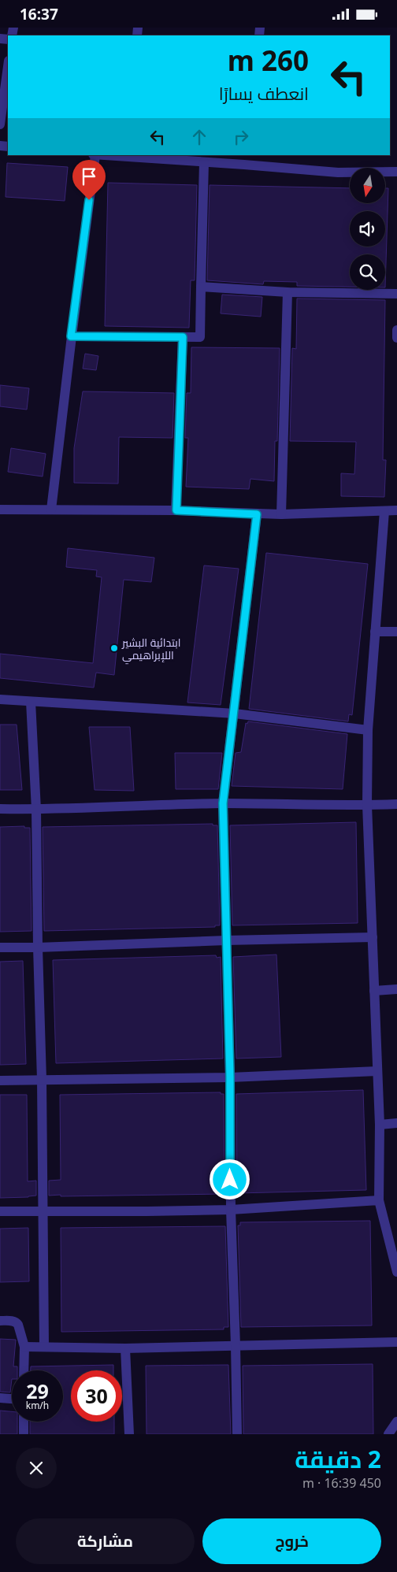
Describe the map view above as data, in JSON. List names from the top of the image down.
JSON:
{
  "places": ["ابتدائية البشير اللإبراهيمي"],
  "north": "bottom",
  "page": {
    "status": "16:37",
    "turn": ["260 m", "انعطف يسارًا"],
    "speed": "29 km/h",
    "limit": "30",
    "heading": ["2 دقيقة", "450 m · 16:39"],
    "buttons": ["خروج", "مشاركة"]
  }
}
